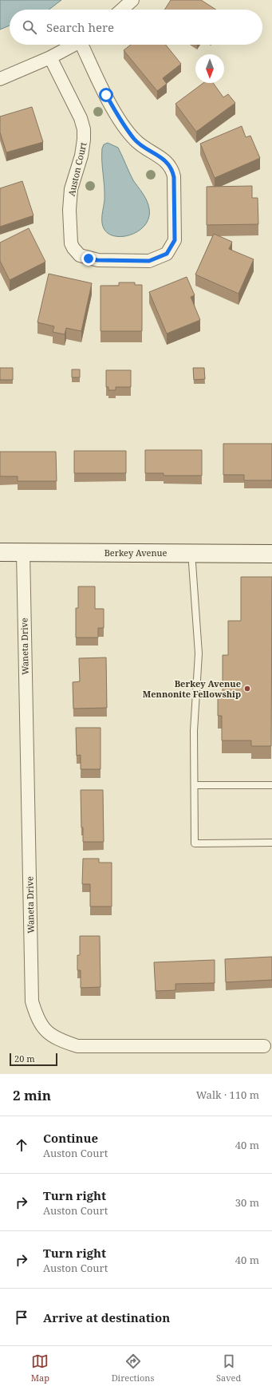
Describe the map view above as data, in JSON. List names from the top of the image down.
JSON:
{
  "streets": {
    "street": ["Auston Court", "Berkey Avenue", "Waneta Drive"]
  },
  "crossings": [
    ["Berkey Avenue", "Waneta Drive"]
  ],
  "places": ["Berkey Avenue Mennonite Fellowship"],
  "scale_bar": "20 m",
  "north": "bottom",
  "page": {
    "search": "Search here",
    "scale": "20 m",
    "heading": ["2 min", "Walk · 110 m"],
    "list": [
      ["Continue", "Auston Court", "40 m"],
      ["Turn right", "Auston Court", "30 m"],
      ["Turn right", "Auston Court", "40 m"],
      "Arrive at destination"
    ],
    "nav": ["Map", "Directions", "Saved"]
  }
}
